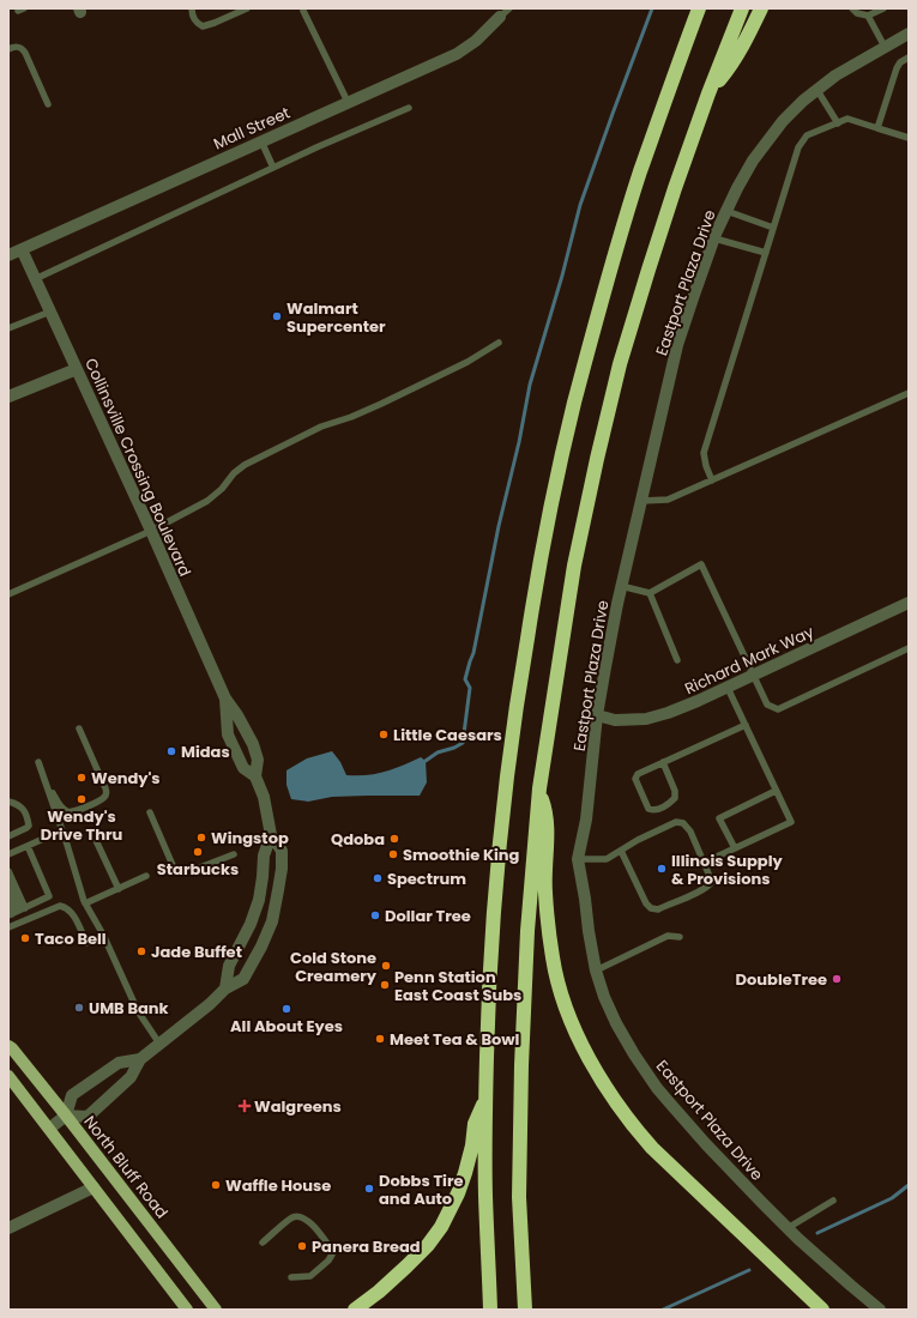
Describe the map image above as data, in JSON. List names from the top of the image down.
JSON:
{
  "streets": {
    "main road": ["North Bluff Road"],
    "street": [
      "Mall Street",
      "Eastport Plaza Drive",
      "Collinsville Crossing Boulevard",
      "Richard Mark Way"
    ]
  },
  "crossings": [
    ["Mall Street", "Collinsville Crossing Boulevard"],
    ["Eastport Plaza Drive", "Richard Mark Way"],
    ["Collinsville Crossing Boulevard", "North Bluff Road"]
  ],
  "places": {
    "other": [
      "Walmart Supercenter",
      "Little Caesars",
      "Midas",
      "Wendy's",
      "Wendy's Drive Thru",
      "Wingstop",
      "Qdoba",
      "Starbucks",
      "Smoothie King",
      "Illinois Supply & Provisions",
      "Spectrum",
      "Dollar Tree",
      "Taco Bell",
      "Jade Buffet",
      "Cold Stone Creamery",
      "DoubleTree",
      "Penn Station East Coast Subs",
      "UMB Bank",
      "All About Eyes",
      "Meet Tea & Bowl",
      "Waffle House",
      "Dobbs Tire and Auto",
      "Panera Bread"
    ],
    "health": ["Walgreens"]
  }
}
